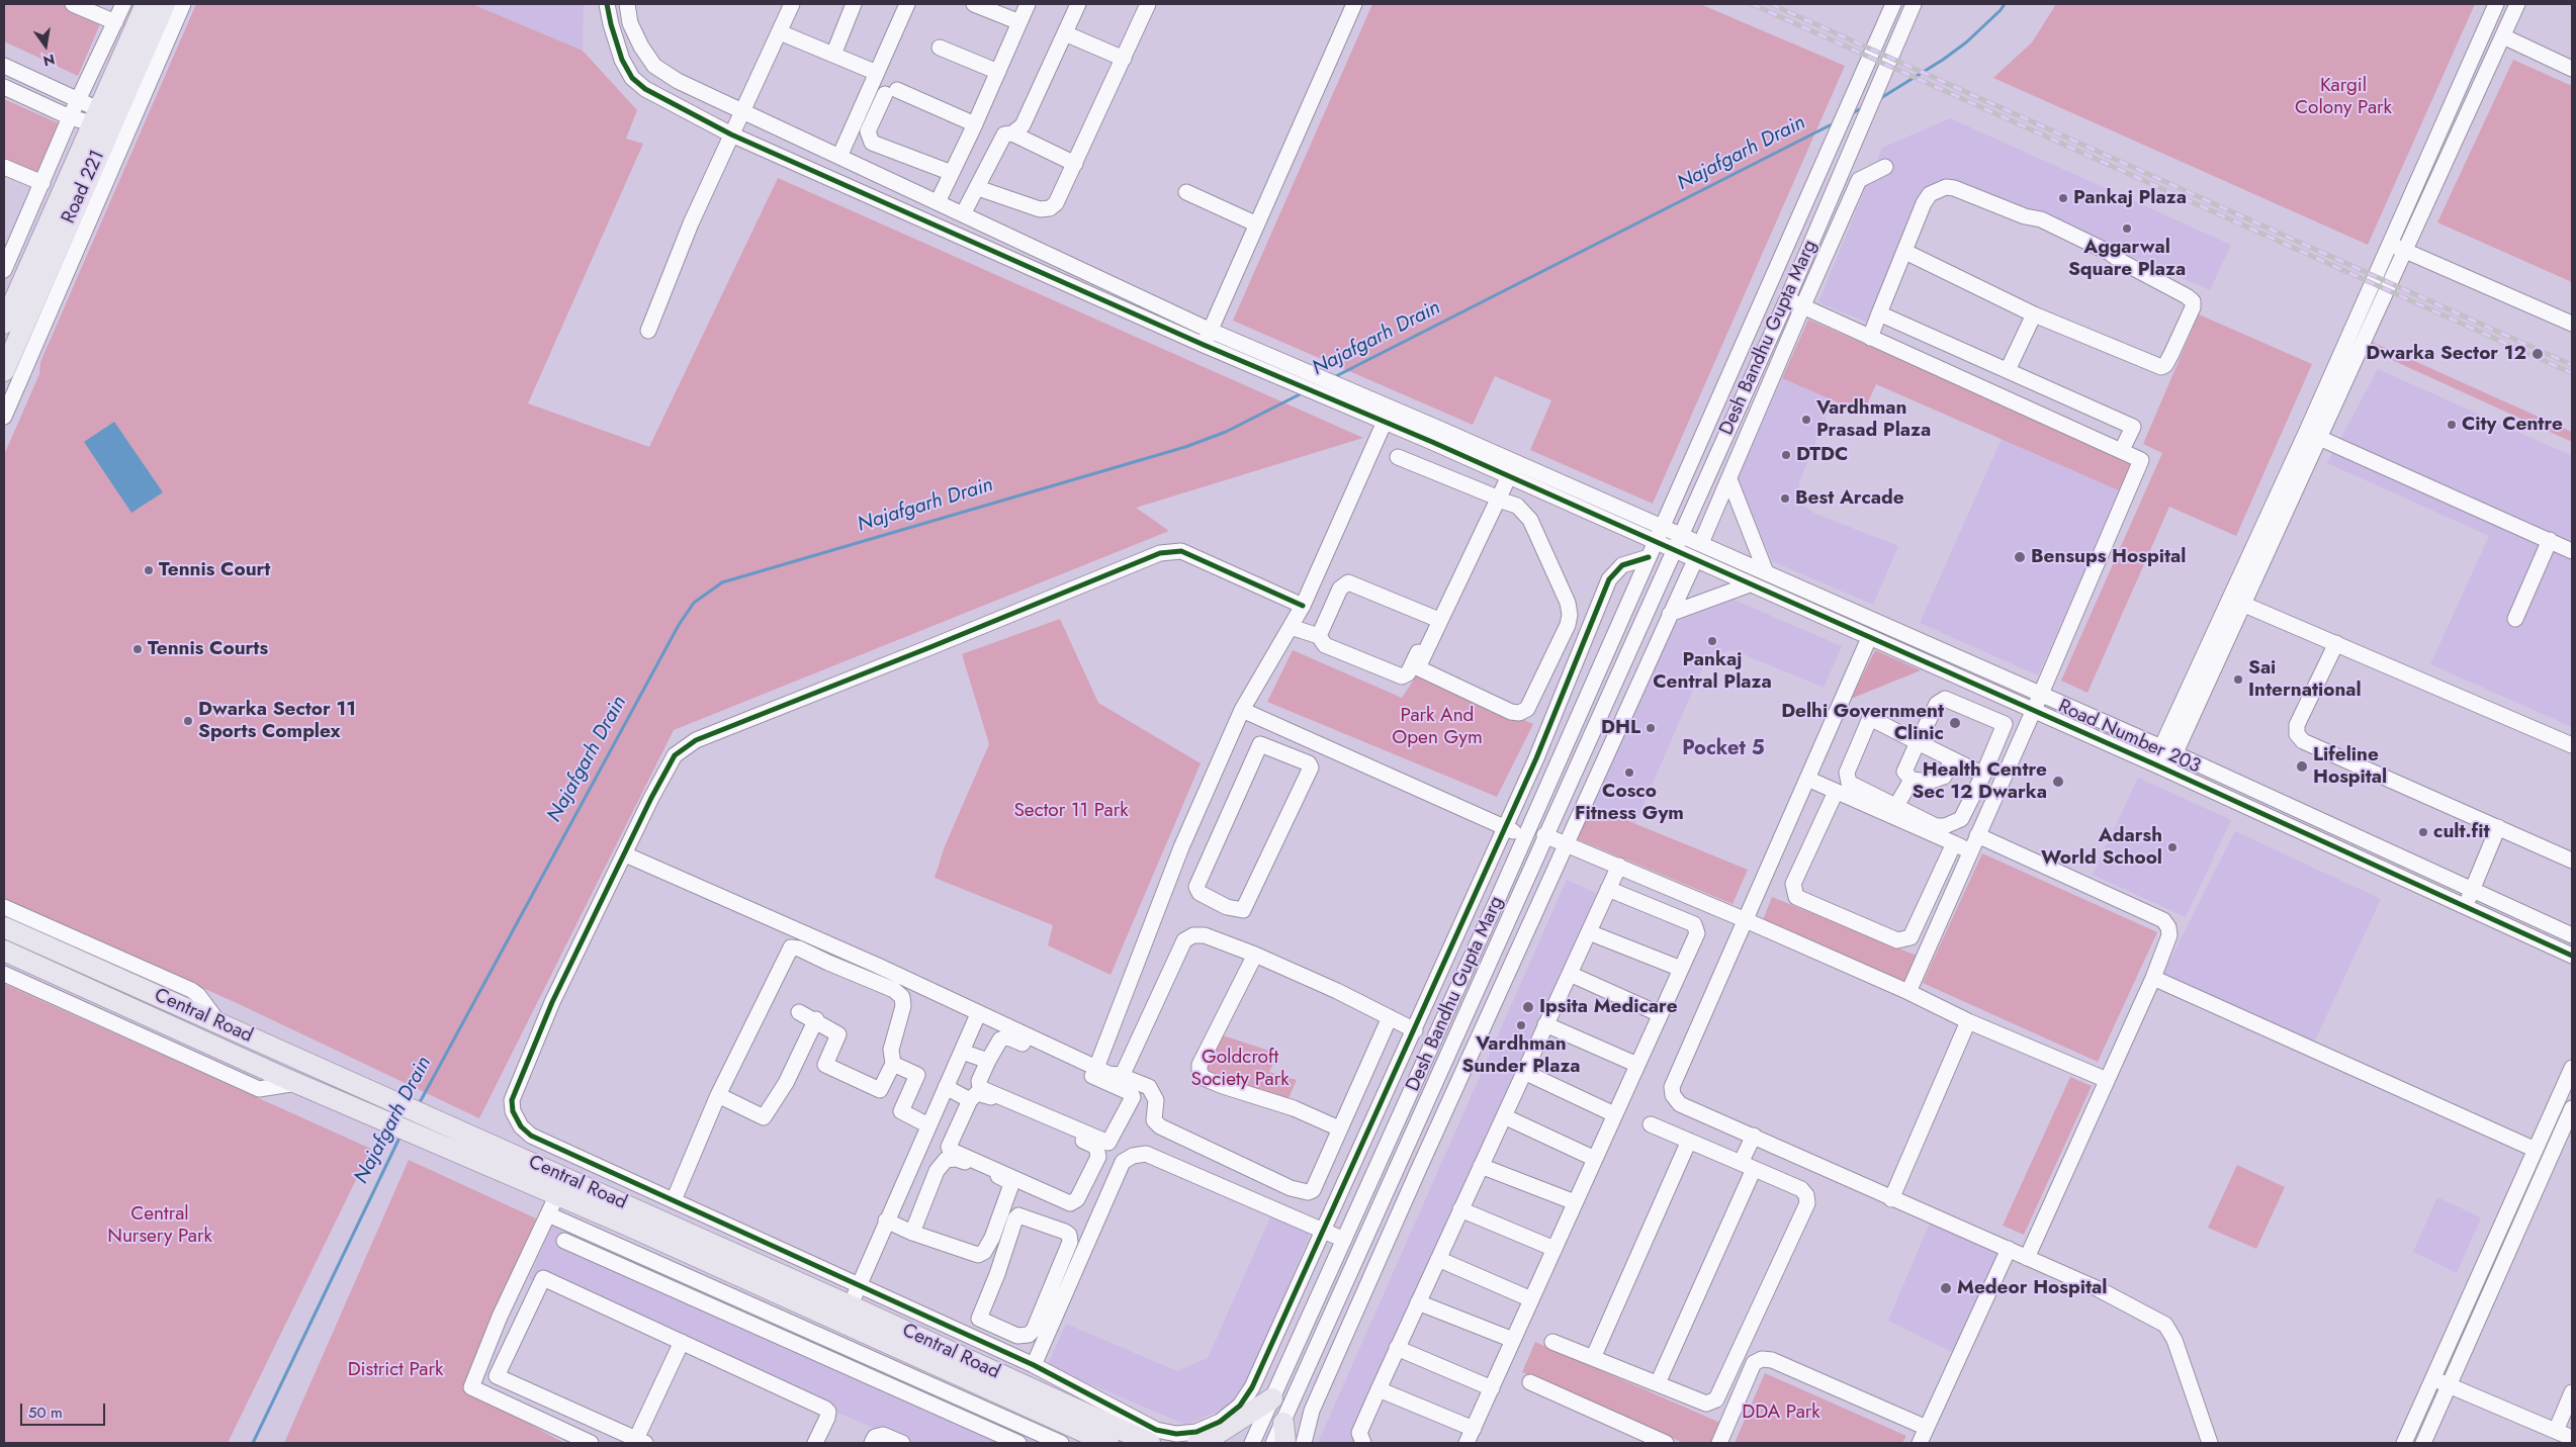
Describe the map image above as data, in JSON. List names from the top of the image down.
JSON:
{
  "streets": {
    "main road": ["Road 221", "Central Road"],
    "street": ["Desh Bandhu Gupta Marg", "Road Number 203"]
  },
  "crossings": [
    ["Desh Bandhu Gupta Marg", "Road Number 203"]
  ],
  "districts": ["Pocket 5"],
  "water": ["Najafgarh Drain"],
  "parks": [
    "Kargil Colony Park",
    "Park And Open Gym",
    "Sector 11 Park",
    "Goldcroft Society Park",
    "Central Nursery Park",
    "District Park",
    "DDA Park"
  ],
  "places": [
    "Pankaj Plaza",
    "Aggarwal Square Plaza",
    "Dwarka Sector 12",
    "Vardhman Prasad Plaza",
    "City Centre",
    "DTDC",
    "Best Arcade",
    "Bensups Hospital",
    "Tennis Court",
    "Pankaj Central Plaza",
    "Tennis Courts",
    "Sai International",
    "Dwarka Sector 11 Sports Complex",
    "Delhi Government Clinic",
    "DHL",
    "Lifeline Hospital",
    "Cosco Fitness Gym",
    "Health Centre Sec 12 Dwarka",
    "cult.fit",
    "Adarsh World School",
    "Ipsita Medicare",
    "Vardhman Sunder Plaza",
    "Medeor Hospital"
  ],
  "scale_bar": "50 m",
  "north": "bottom"
}
